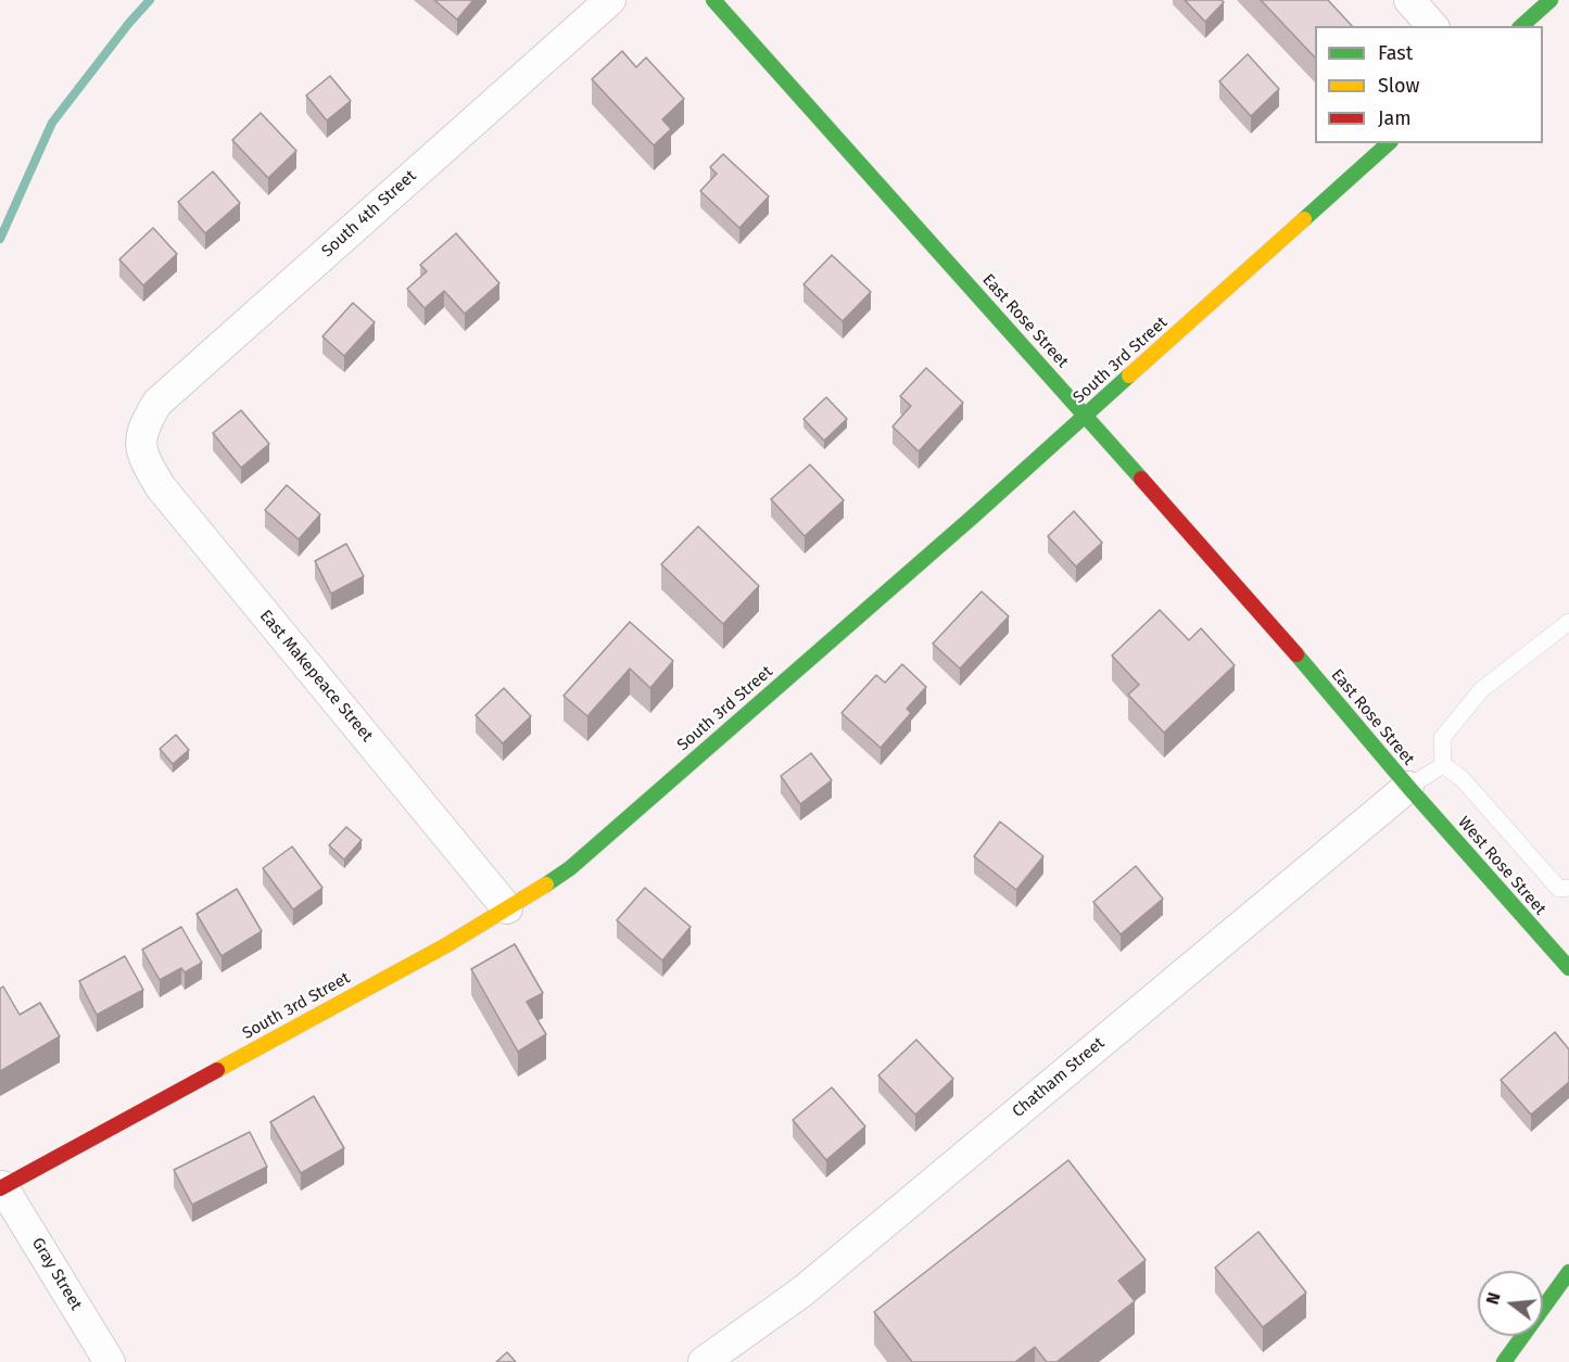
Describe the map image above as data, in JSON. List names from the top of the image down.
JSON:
{
  "streets": {
    "street": [
      "South 4th Street",
      "East Rose Street",
      "South 3rd Street",
      "East Makepeace Street",
      "West Rose Street",
      "Chatham Street",
      "Gray Street"
    ]
  },
  "crossings": [
    ["South 4th Street", "East Makepeace Street"],
    ["East Rose Street", "South 3rd Street"],
    ["East Rose Street", "West Rose Street"],
    ["East Rose Street", "Chatham Street"],
    ["South 3rd Street", "East Makepeace Street"],
    ["South 3rd Street", "Gray Street"],
    ["West Rose Street", "Chatham Street"]
  ],
  "legend": ["Fast", "Slow", "Jam"],
  "north": "left"
}
